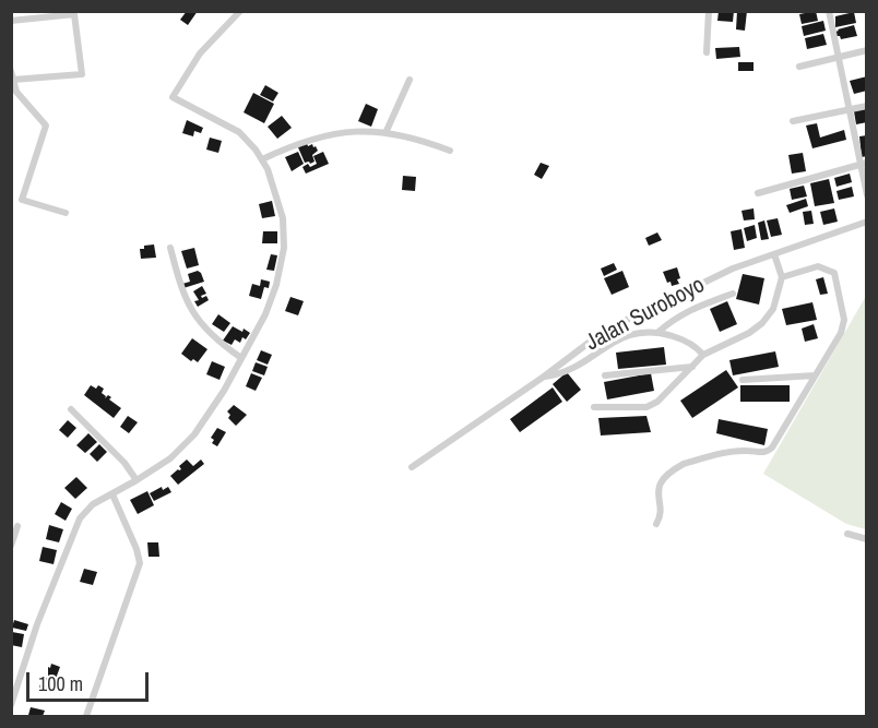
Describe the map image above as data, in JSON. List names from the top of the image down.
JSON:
{
  "streets": {
    "street": ["Jalan Suroboyo"]
  },
  "scale_bar": "100 m"
}
